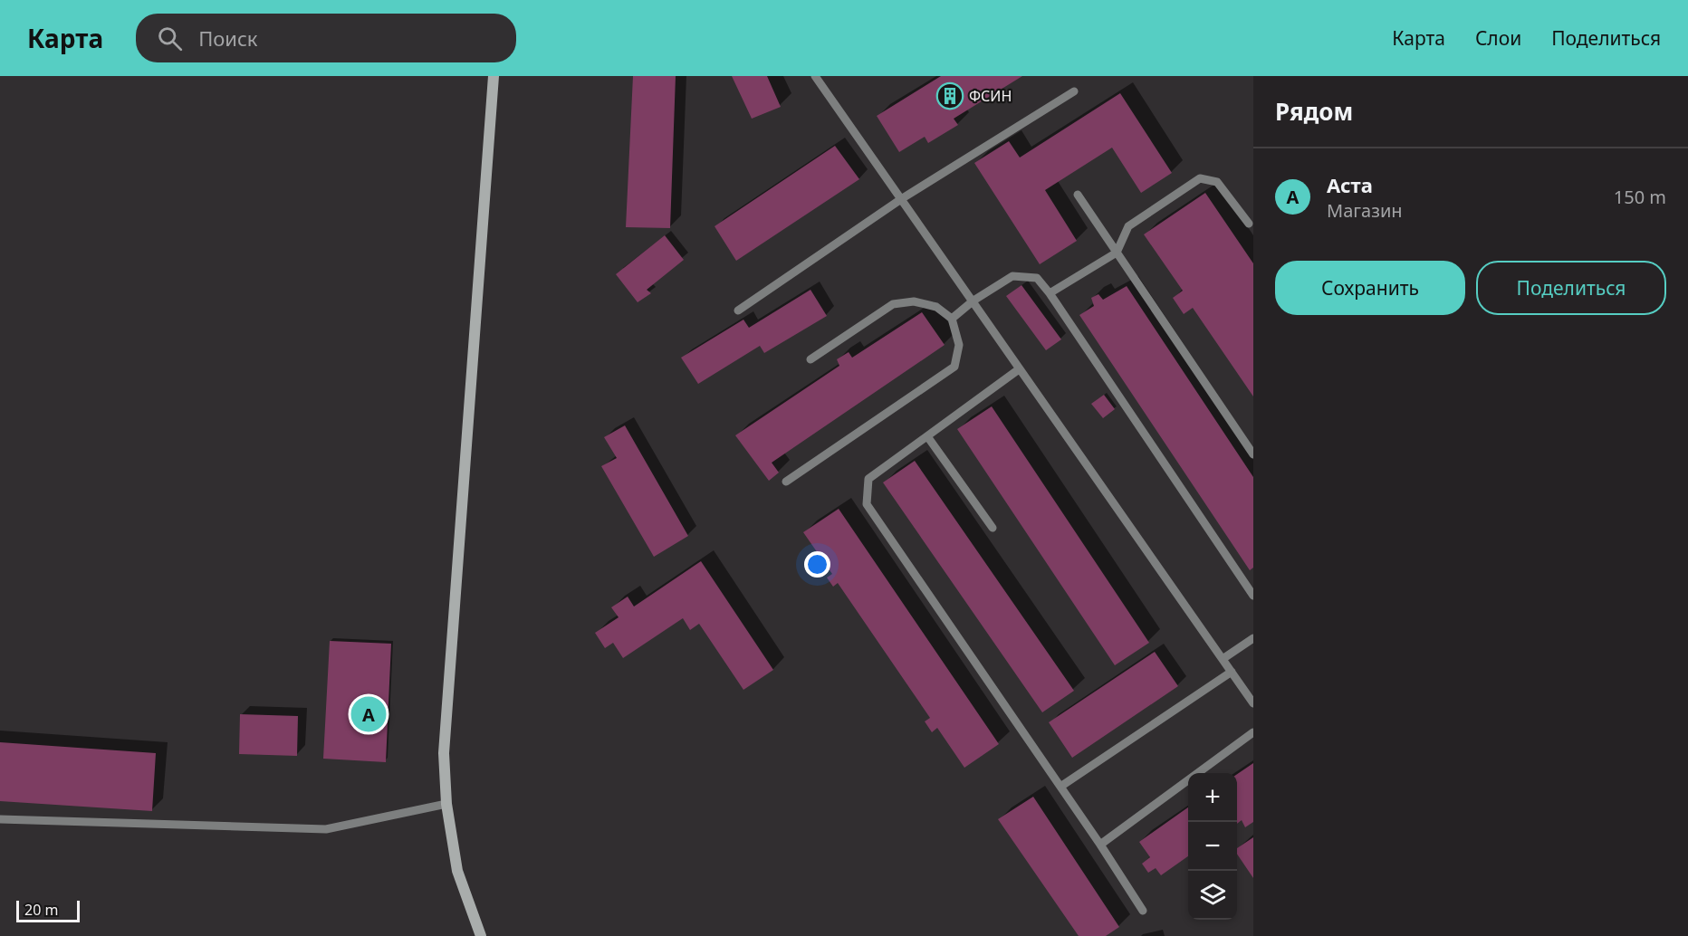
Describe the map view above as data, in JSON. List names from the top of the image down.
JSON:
{
  "places": {
    "building": ["ФСИН"]
  },
  "scale_bar": "20 m",
  "page": {
    "header": "Карта",
    "search": "Поиск",
    "nav": ["Карта", "Слои", "Поделиться"],
    "heading": "Рядом",
    "list": [
      {
        "mark": "A",
        "name": "Аста",
        "note": "Магазин",
        "value": "150 m"
      }
    ],
    "buttons": ["Сохранить", "Поделиться"],
    "pins": "A",
    "map_buttons": ["+", "−"],
    "scale": "20 m"
  }
}
